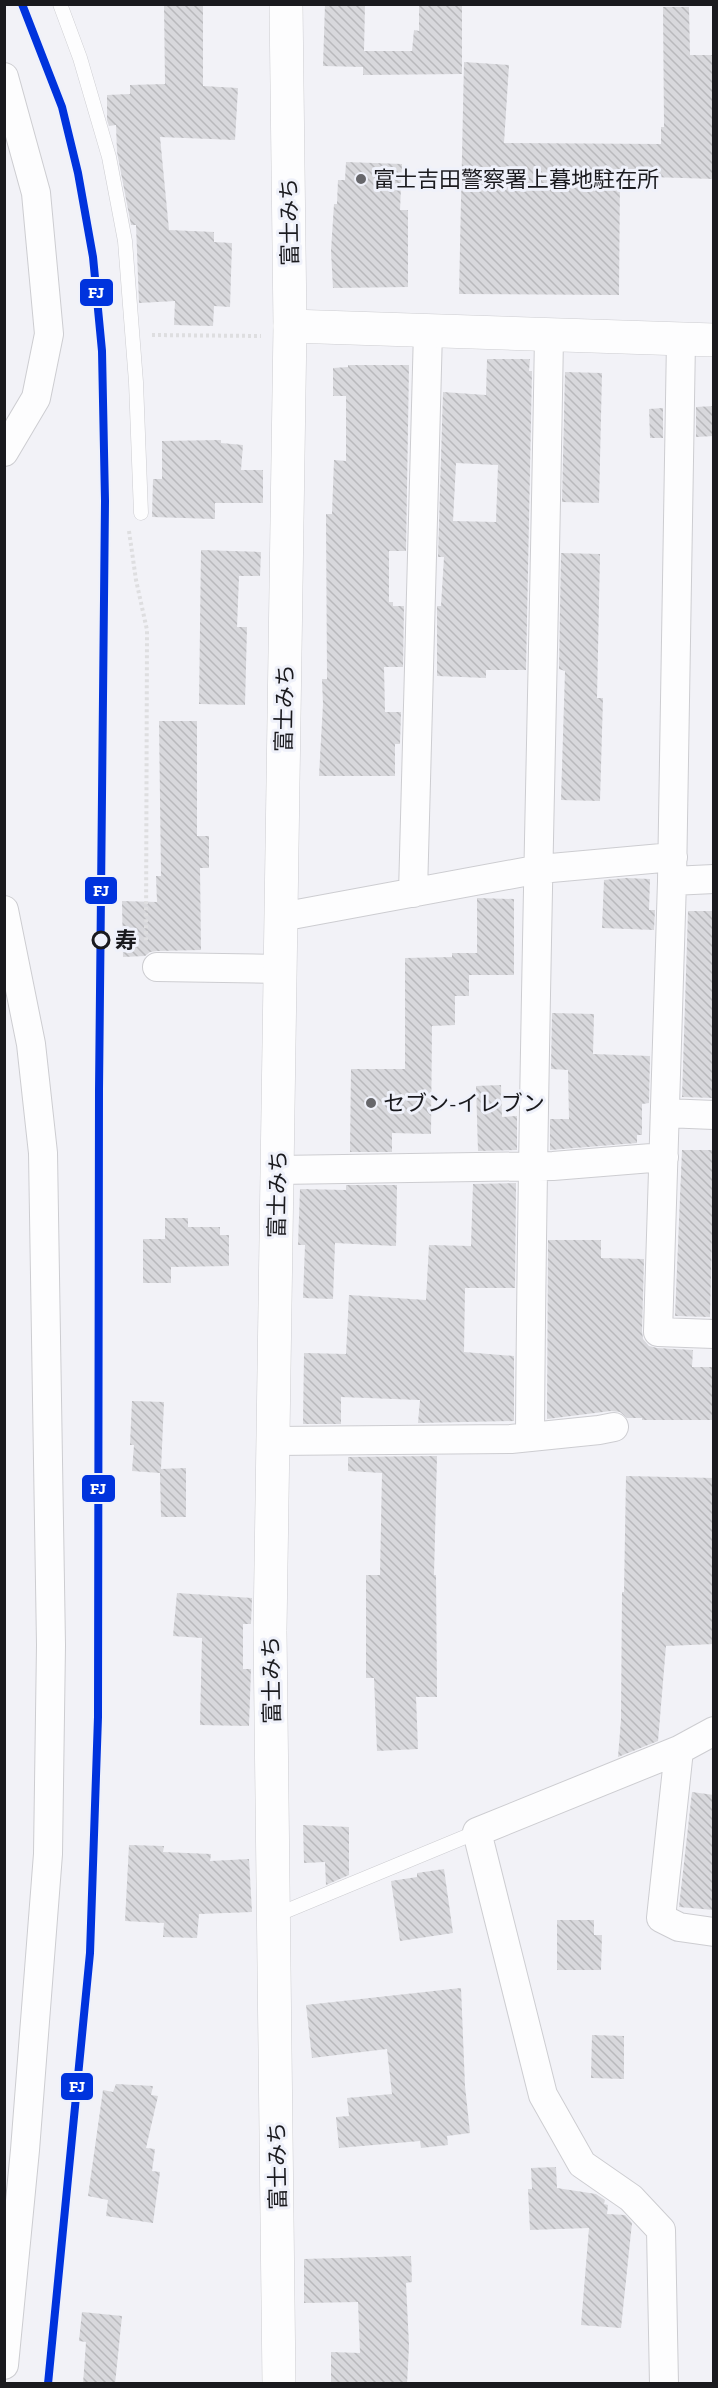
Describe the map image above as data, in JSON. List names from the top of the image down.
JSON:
{
  "streets": {
    "main road": ["富士みち"]
  },
  "places": ["富士吉田警察署上暮地駐在所", "寿", "セブン-イレブン"],
  "lines": ["transit line FJ"]
}
